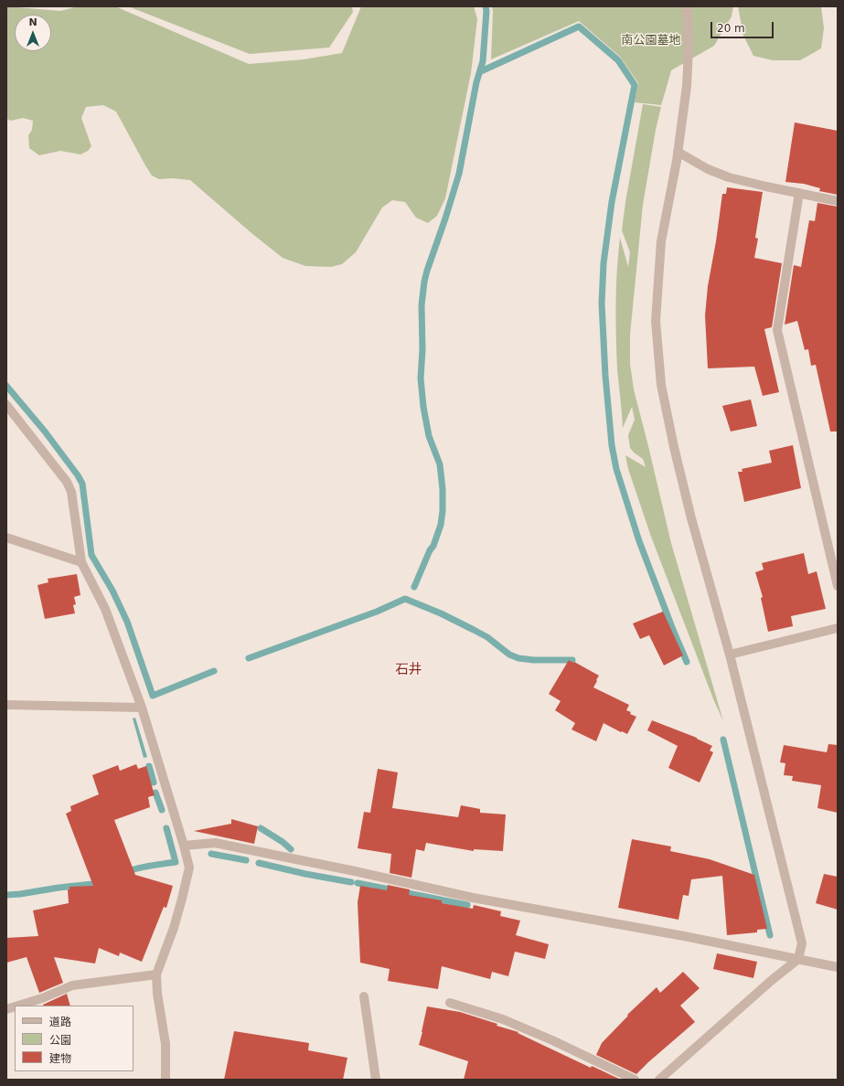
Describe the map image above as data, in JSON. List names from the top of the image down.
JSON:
{
  "districts": ["石井"],
  "parks": ["南公園墓地"],
  "legend": ["道路", "公園", "建物"],
  "scale_bar": "20 m",
  "north": "top"
}
